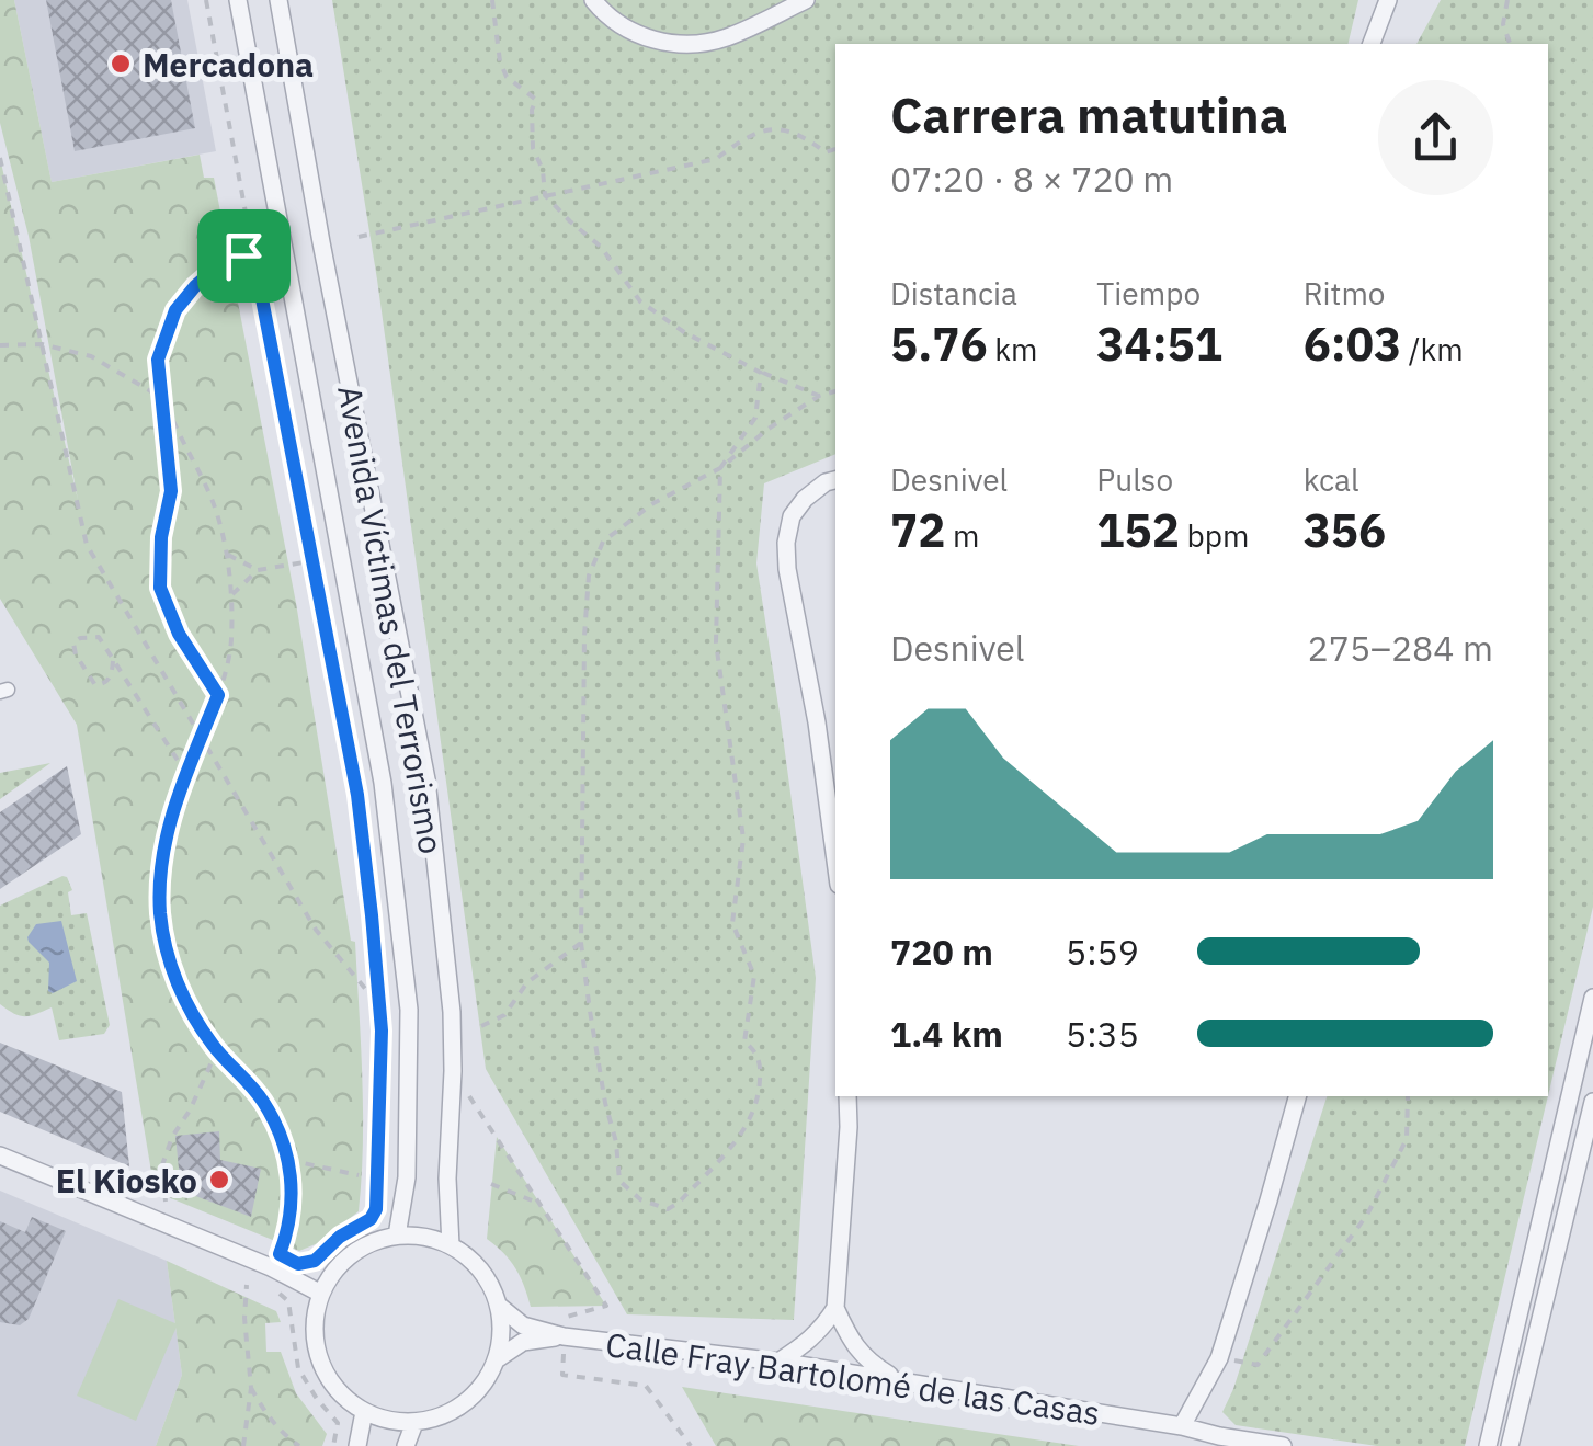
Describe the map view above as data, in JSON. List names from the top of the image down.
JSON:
{
  "streets": {
    "street": ["Avenida Víctimas del Terrorismo", "Calle Fray Bartolomé de las Casas"]
  },
  "crossings": [
    ["Avenida Víctimas del Terrorismo", "Calle Fray Bartolomé de las Casas"]
  ],
  "places": ["Mercadona", "El Kiosko"],
  "page": {
    "heading": ["Carrera matutina", "07:20 · 8 × 720 m"],
    "stats": [
      ["Distancia", "5.76 km"],
      ["Tiempo", "34:51"],
      ["Ritmo", "6:03 /km"],
      ["Desnivel", "72 m"],
      ["Pulso", "152 bpm"],
      ["kcal", "356"]
    ],
    "chart": ["Desnivel", "275–284 m"],
    "list": [
      {
        "name": "720 m",
        "note": "5:59"
      },
      {
        "name": "1.4 km",
        "note": "5:35"
      }
    ]
  }
}
